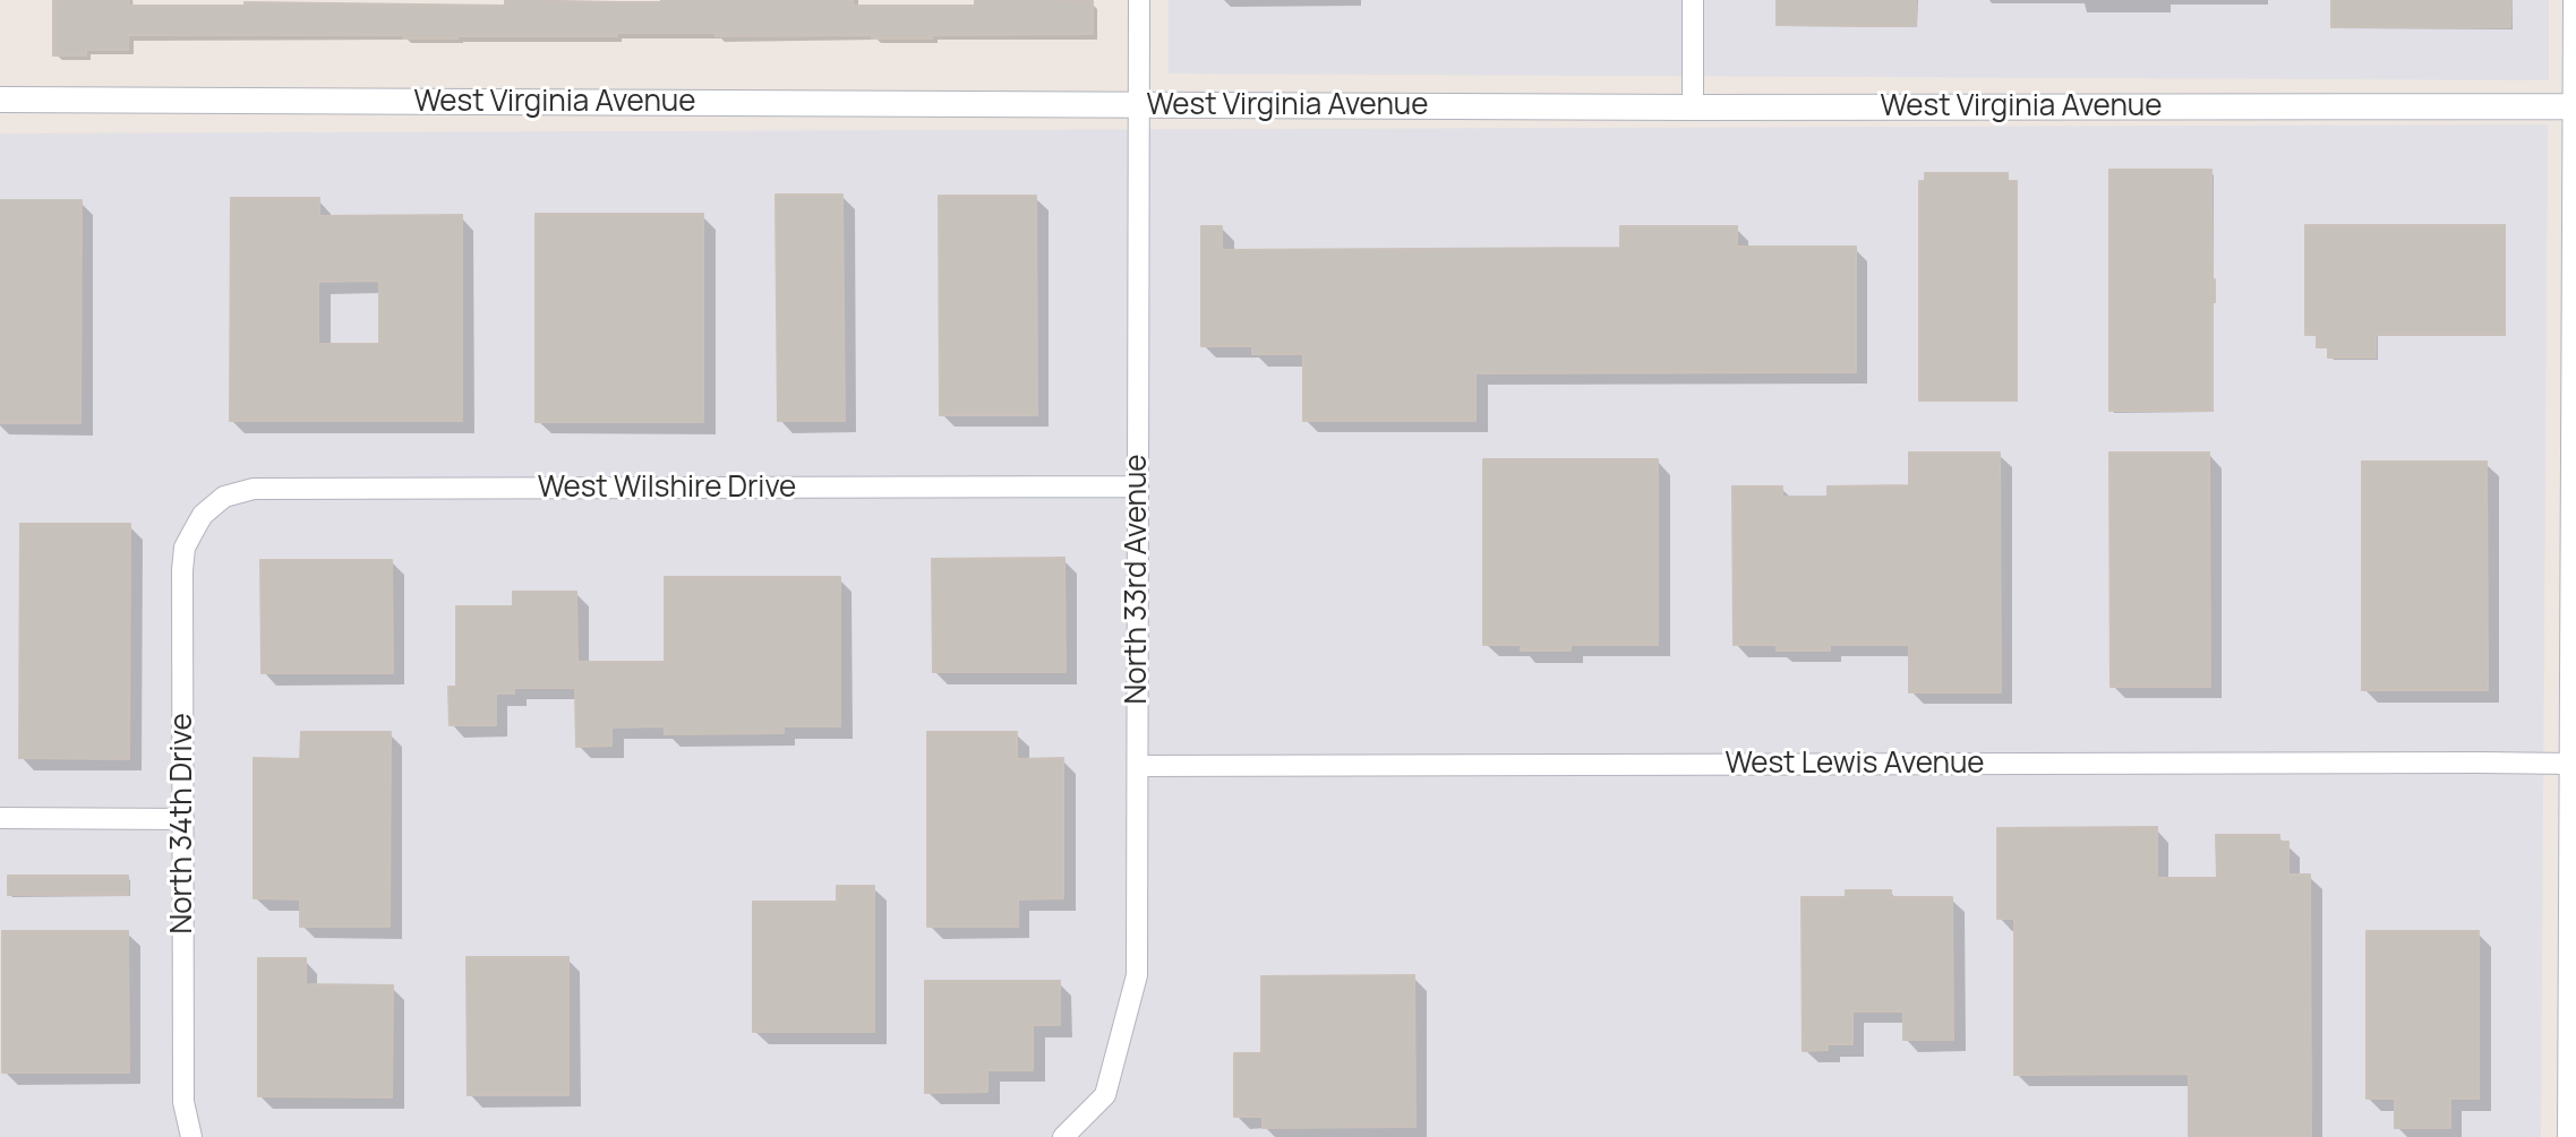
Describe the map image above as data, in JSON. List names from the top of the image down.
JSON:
{
  "streets": {
    "street": [
      "West Virginia Avenue",
      "West Wilshire Drive",
      "North 33rd Avenue",
      "West Lewis Avenue",
      "North 34th Drive"
    ]
  },
  "crossings": [
    ["West Virginia Avenue", "North 33rd Avenue"],
    ["West Wilshire Drive", "North 33rd Avenue"],
    ["West Wilshire Drive", "North 34th Drive"],
    ["North 33rd Avenue", "West Lewis Avenue"]
  ]
}
